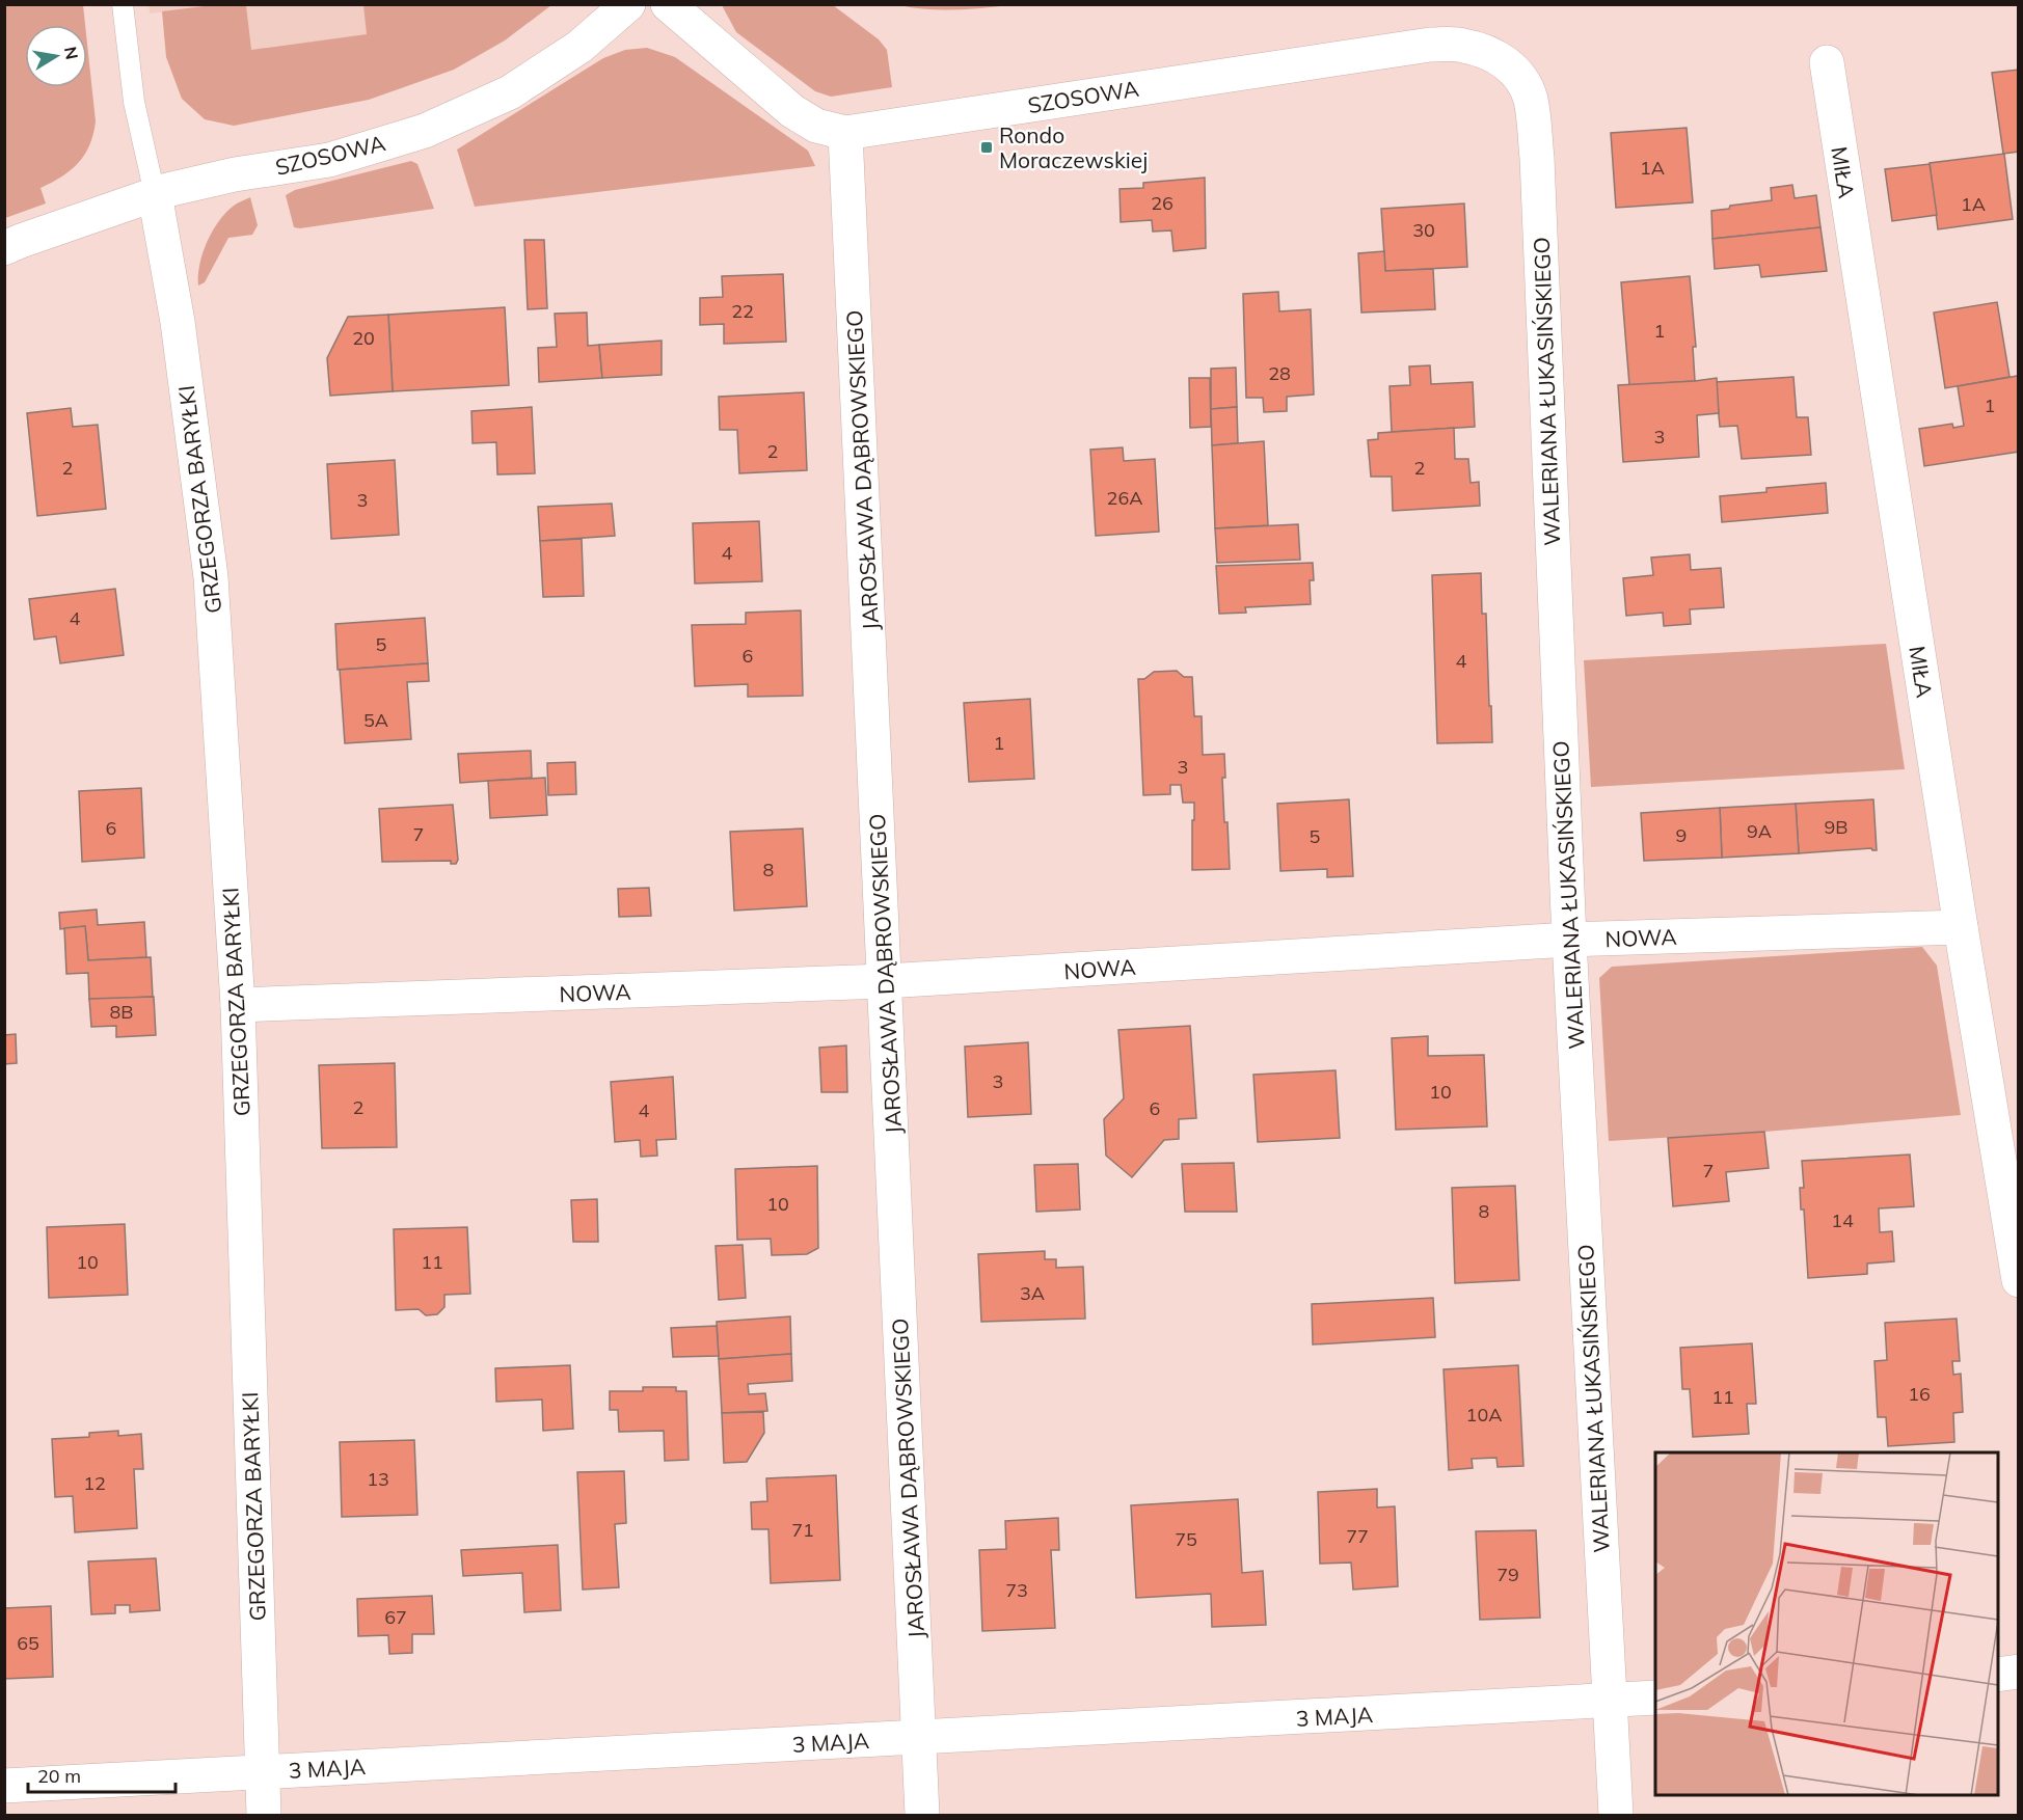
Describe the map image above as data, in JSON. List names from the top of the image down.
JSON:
{
  "streets": {
    "street": [
      "SZOSOWA",
      "MIŁA",
      "WALERIANA ŁUKASIŃSKIEGO",
      "JAROSŁAWA DĄBROWSKIEGO",
      "GRZEGORZA BARYŁKI",
      "NOWA",
      "3 MAJA"
    ]
  },
  "crossings": [
    ["SZOSOWA", "WALERIANA ŁUKASIŃSKIEGO"],
    ["SZOSOWA", "JAROSŁAWA DĄBROWSKIEGO"],
    ["SZOSOWA", "GRZEGORZA BARYŁKI"],
    ["MIŁA", "NOWA"],
    ["WALERIANA ŁUKASIŃSKIEGO", "NOWA"],
    ["WALERIANA ŁUKASIŃSKIEGO", "3 MAJA"],
    ["JAROSŁAWA DĄBROWSKIEGO", "NOWA"],
    ["JAROSŁAWA DĄBROWSKIEGO", "3 MAJA"],
    ["GRZEGORZA BARYŁKI", "NOWA"],
    ["GRZEGORZA BARYŁKI", "3 MAJA"]
  ],
  "places": {
    "transit": ["Rondo Moraczewskiej"]
  },
  "house_numbers": [
    "1A",
    "26",
    "1A",
    "30",
    "22",
    "1",
    "20",
    "28",
    "1",
    "3",
    "2",
    "2",
    "2",
    "26A",
    "3",
    "4",
    "4",
    "5",
    "6",
    "4",
    "5A",
    "1",
    "3",
    "9B",
    "6",
    "9A",
    "7",
    "9",
    "5",
    "8",
    "8B",
    "3",
    "10",
    "2",
    "6",
    "4",
    "7",
    "10",
    "8",
    "14",
    "10",
    "11",
    "3A",
    "16",
    "11",
    "10A",
    "13",
    "12",
    "71",
    "77",
    "75",
    "79",
    "73",
    "67",
    "65"
  ],
  "scale_bar": "20 m",
  "north": "right"
}
